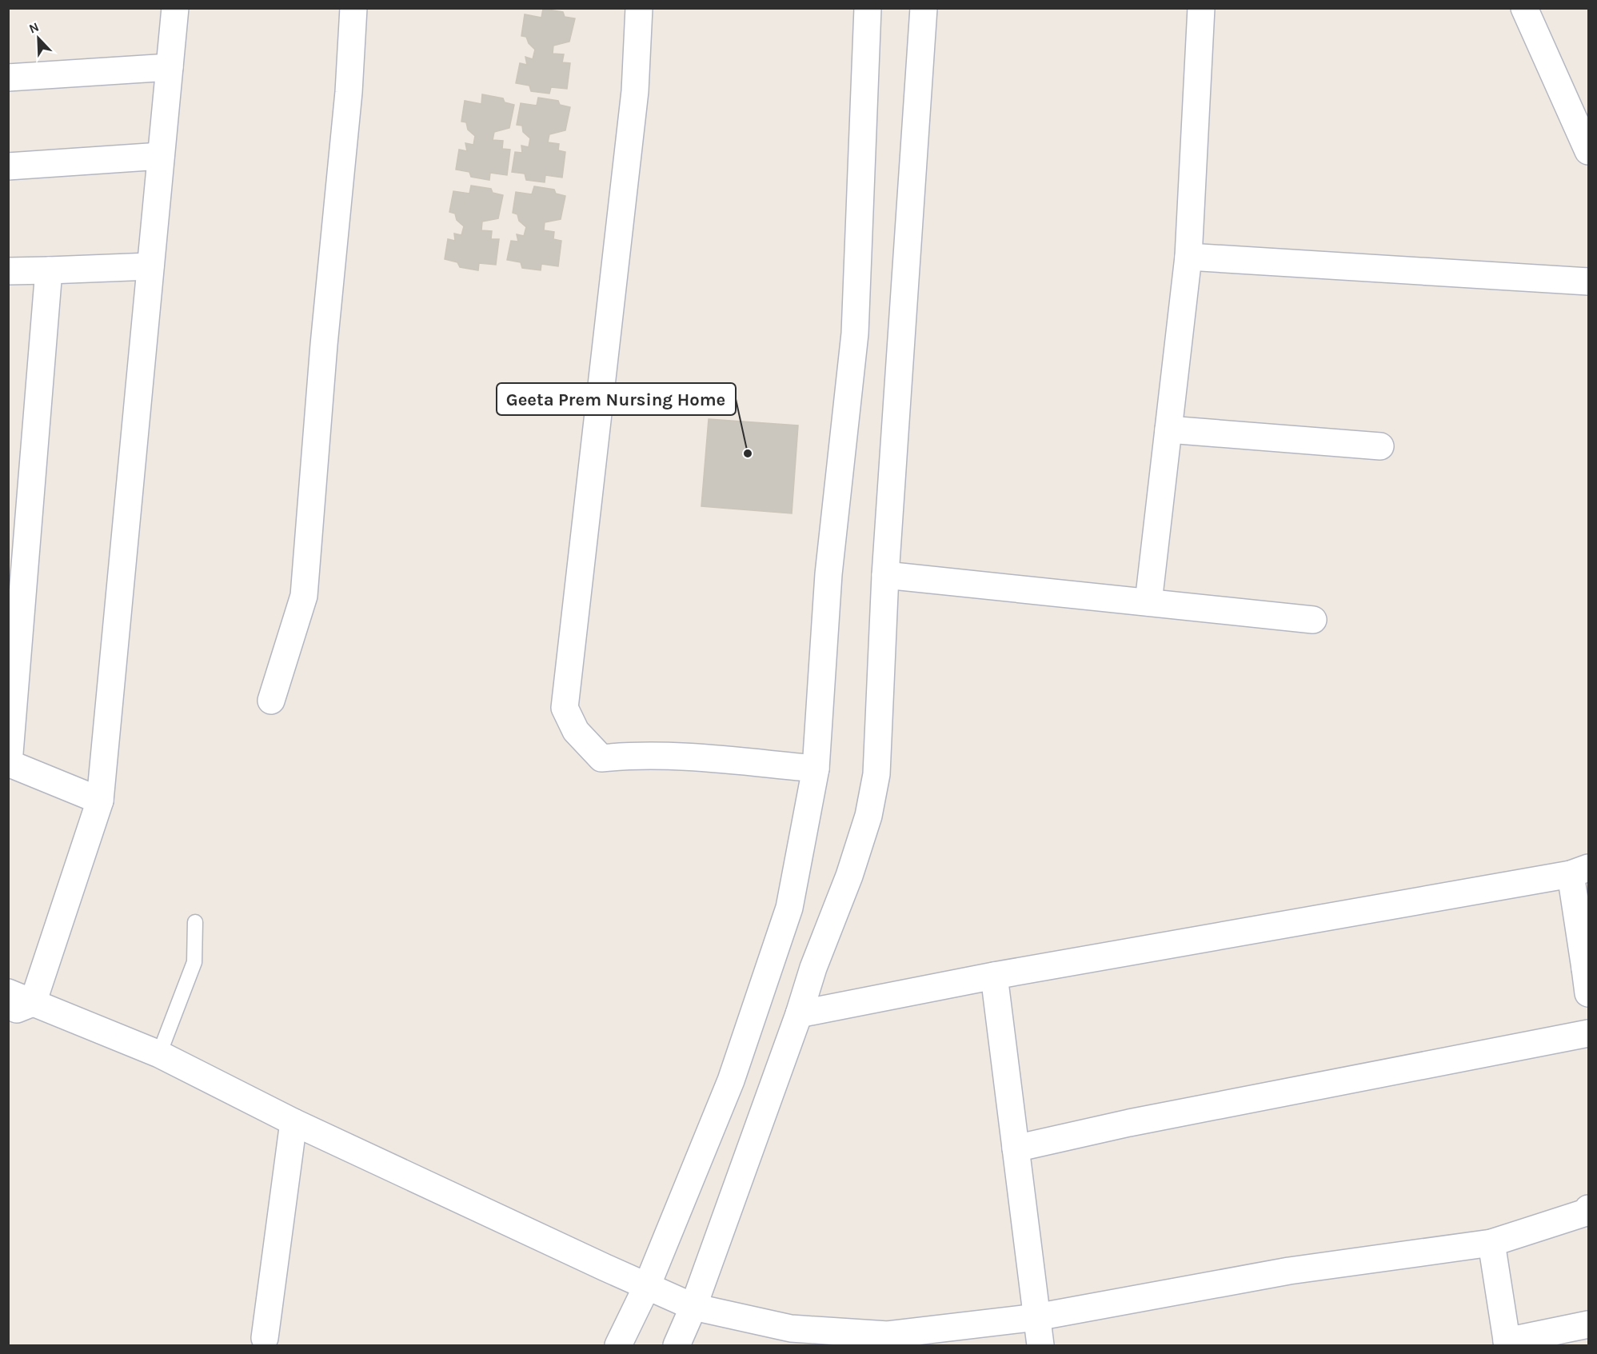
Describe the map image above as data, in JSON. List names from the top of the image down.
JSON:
{
  "places": ["Geeta Prem Nursing Home"],
  "north": "top left"
}
